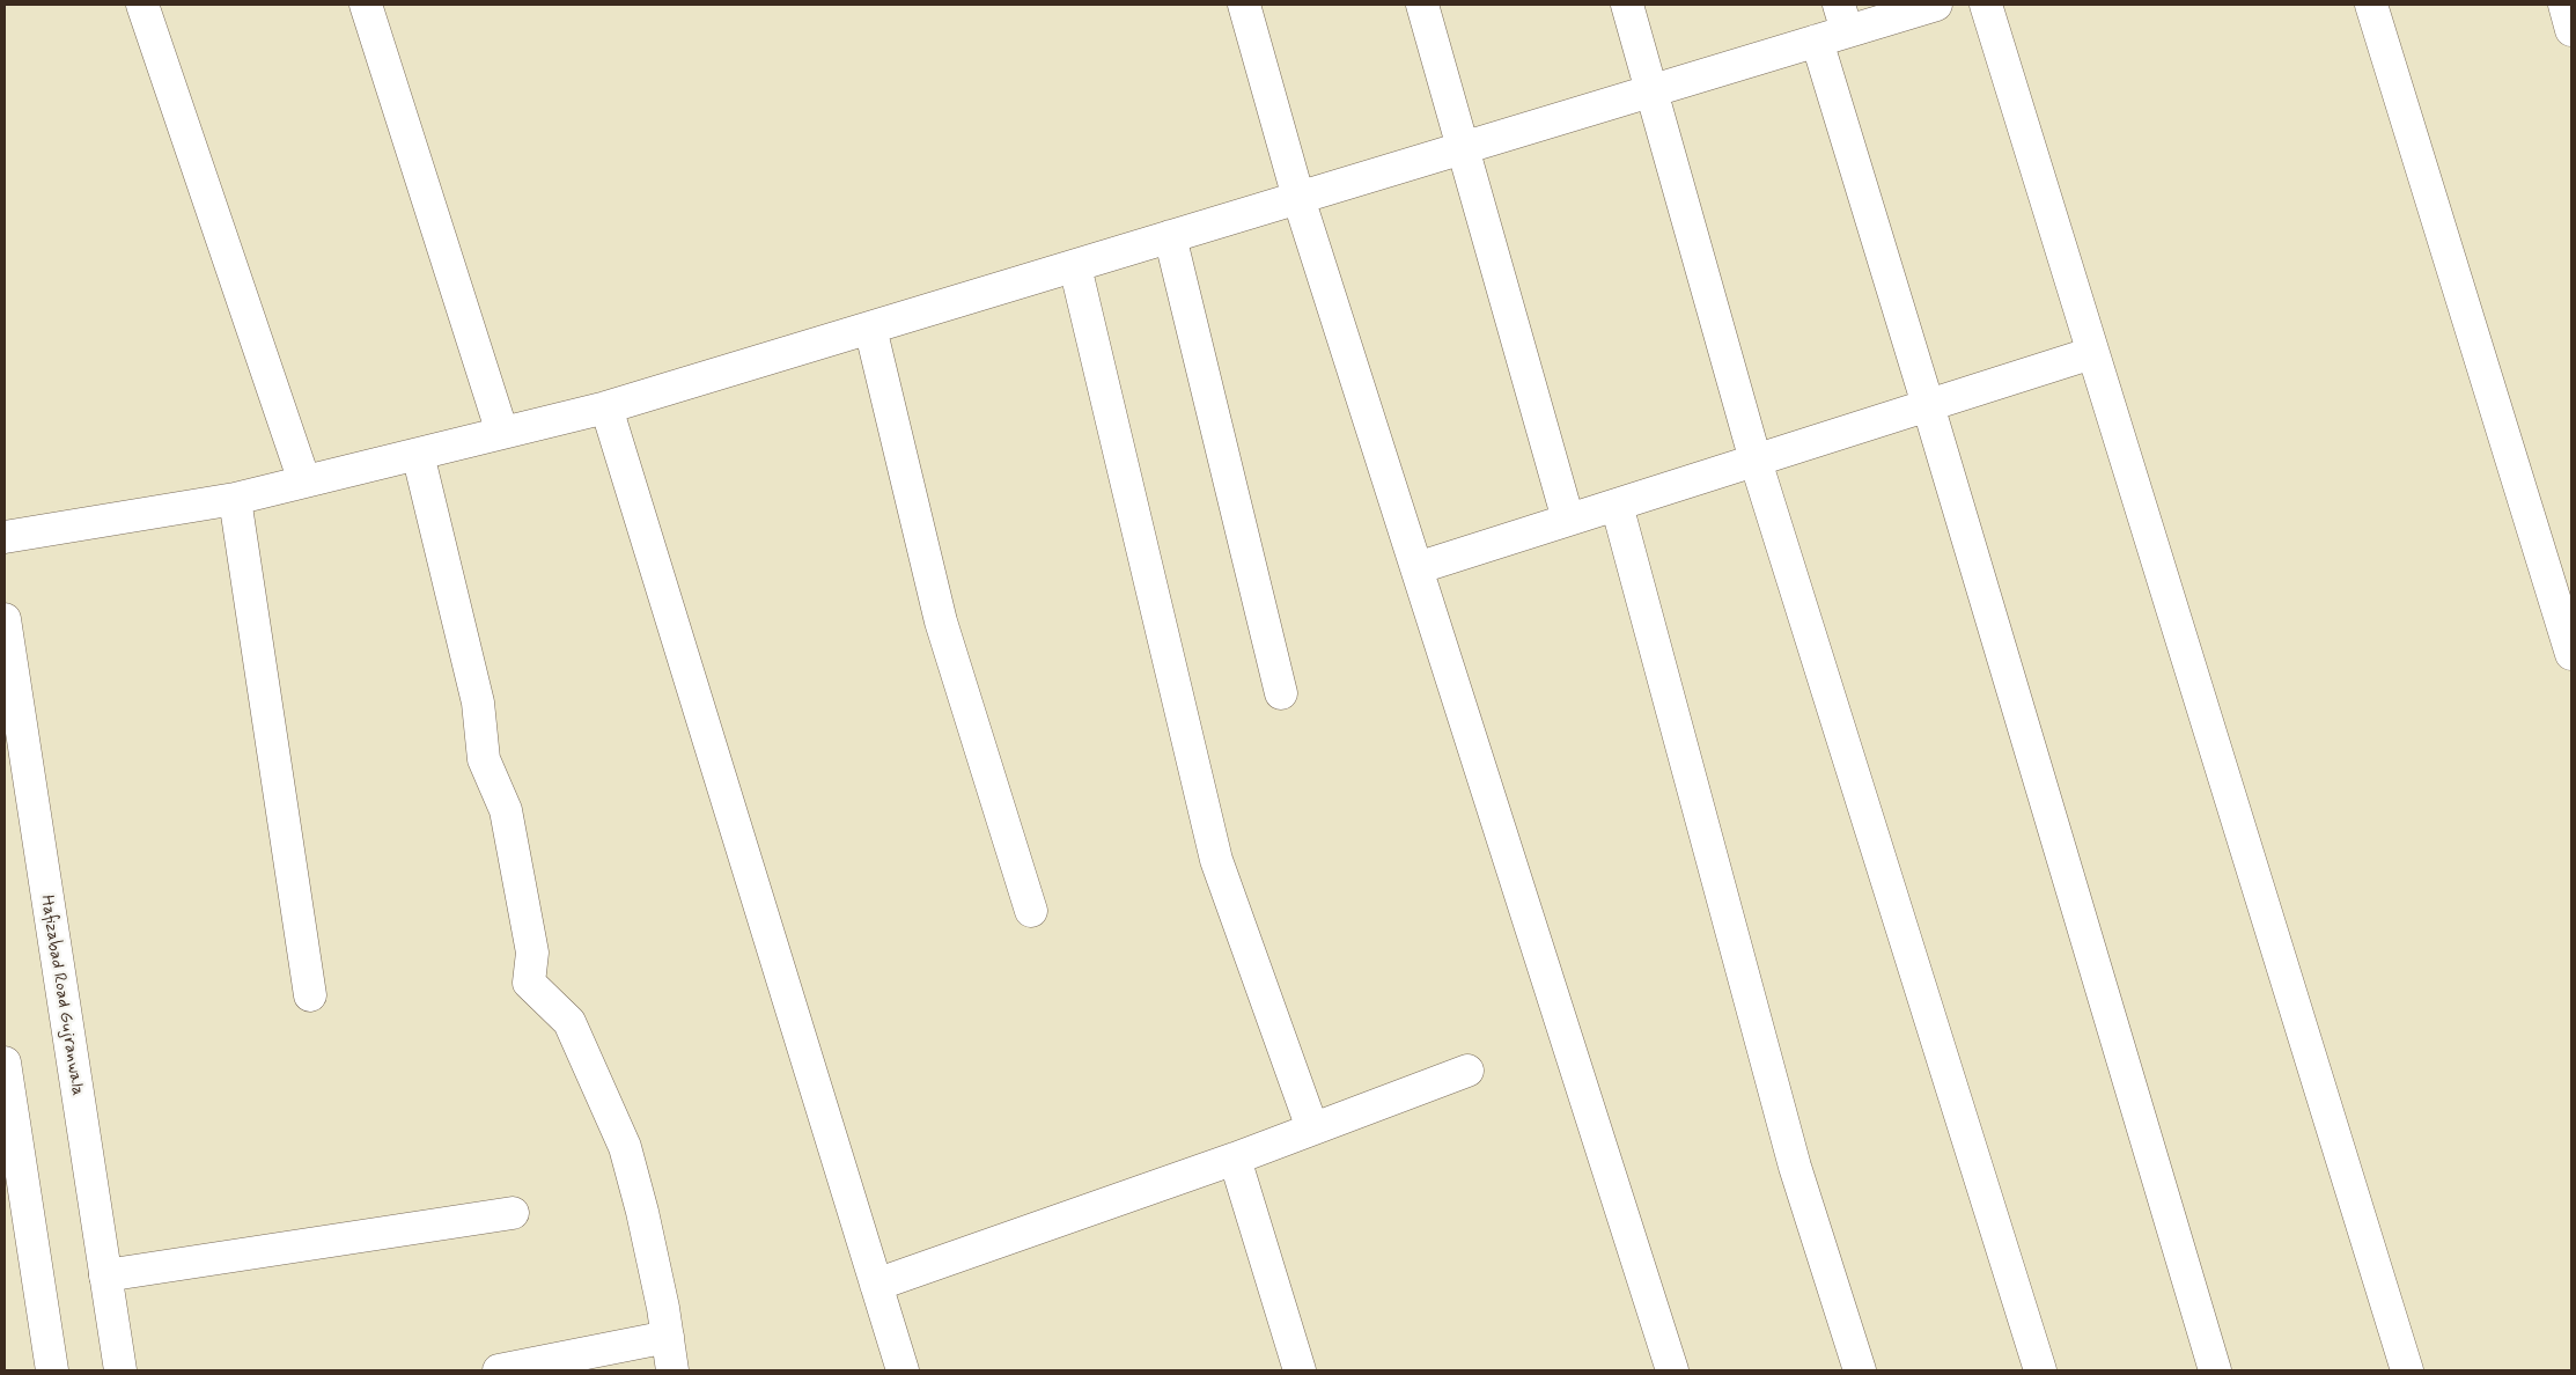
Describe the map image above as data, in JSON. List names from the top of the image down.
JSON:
{
  "streets": {
    "street": ["Hafizabad Road Gujranwala"]
  }
}
